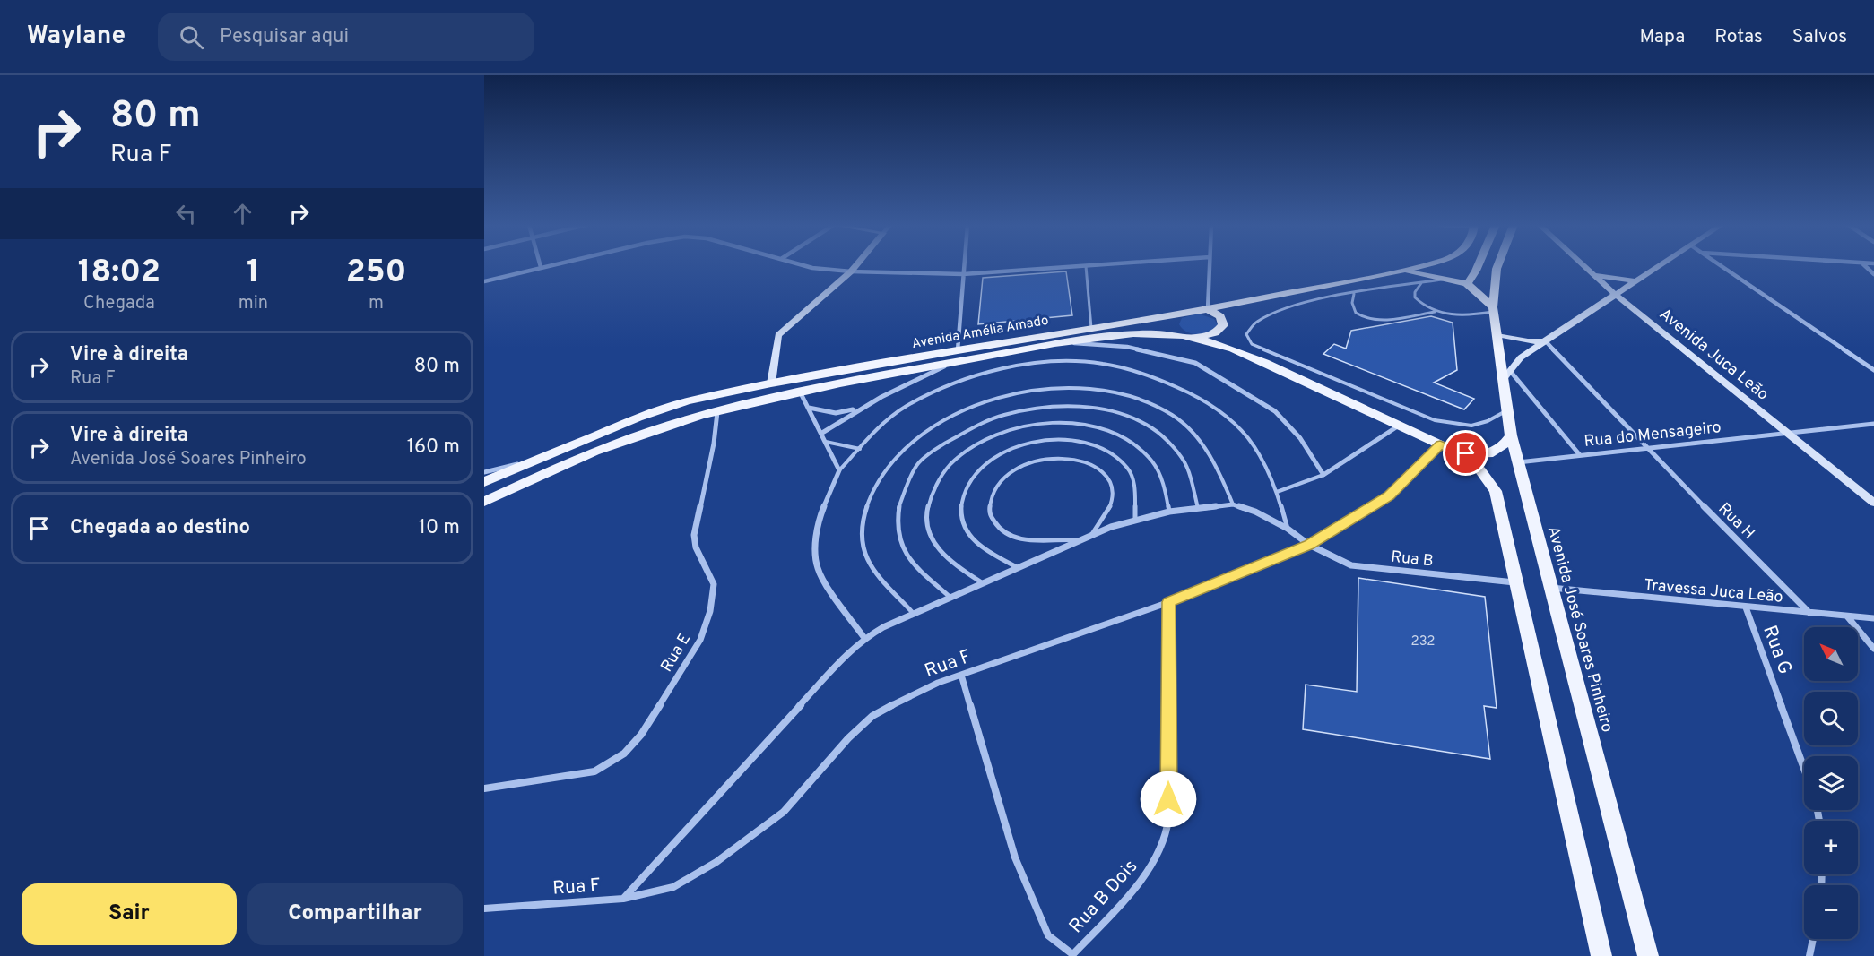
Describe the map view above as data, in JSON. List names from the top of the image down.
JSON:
{
  "streets": {
    "main road": ["Avenida Amélia Amado", "Avenida Juca Leão", "Avenida José Soares Pinheiro"],
    "street": [
      "Rua do Mensageiro",
      "Rua H",
      "Rua B",
      "Travessa Juca Leão",
      "Rua G",
      "Rua E",
      "Rua F",
      "Rua B Dois"
    ]
  },
  "crossings": [
    ["Avenida Amélia Amado", "Rua E"],
    ["Avenida Amélia Amado", "Rua F"],
    ["Avenida Juca Leão", "Rua do Mensageiro"],
    ["Rua do Mensageiro", "Rua H"],
    ["Rua do Mensageiro", "Avenida José Soares Pinheiro"],
    ["Rua H", "Travessa Juca Leão"],
    ["Rua B", "Rua F"],
    ["Travessa Juca Leão", "Avenida José Soares Pinheiro"],
    ["Travessa Juca Leão", "Rua G"],
    ["Rua F", "Rua B Dois"]
  ],
  "house_numbers": ["232"],
  "north": "top left",
  "page": {
    "header": "Waylane",
    "search": "Pesquisar aqui",
    "nav": ["Mapa", "Rotas", "Salvos"],
    "turn": ["80 m", "Rua F"],
    "eta": [
      "18:02",
      "Chegada",
      "1",
      "min",
      "250",
      "m"
    ],
    "list": [
      {
        "name": "Vire à direita",
        "note": "Rua F",
        "value": "80 m"
      },
      {
        "name": "Vire à direita",
        "note": "Avenida José Soares Pinheiro",
        "value": "160 m"
      },
      {
        "name": "Chegada ao destino",
        "value": "10 m"
      }
    ],
    "map_buttons": ["+", "−"],
    "buttons": ["Sair", "Compartilhar"]
  }
}
